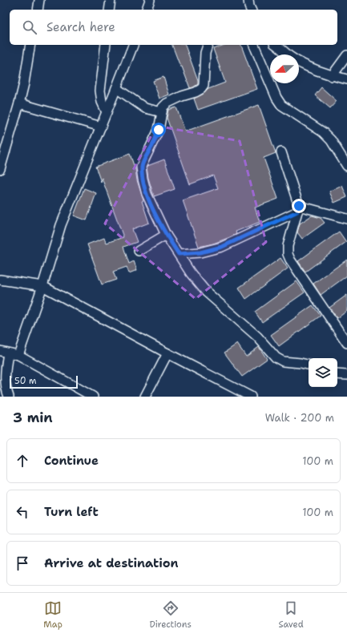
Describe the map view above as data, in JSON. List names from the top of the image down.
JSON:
{
  "scale_bar": "50 m",
  "north": "left",
  "page": {
    "search": "Search here",
    "scale": "50 m",
    "heading": ["3 min", "Walk · 200 m"],
    "list": [
      ["Continue", "100 m"],
      ["Turn left", "100 m"],
      "Arrive at destination"
    ],
    "nav": ["Map", "Directions", "Saved"]
  }
}
